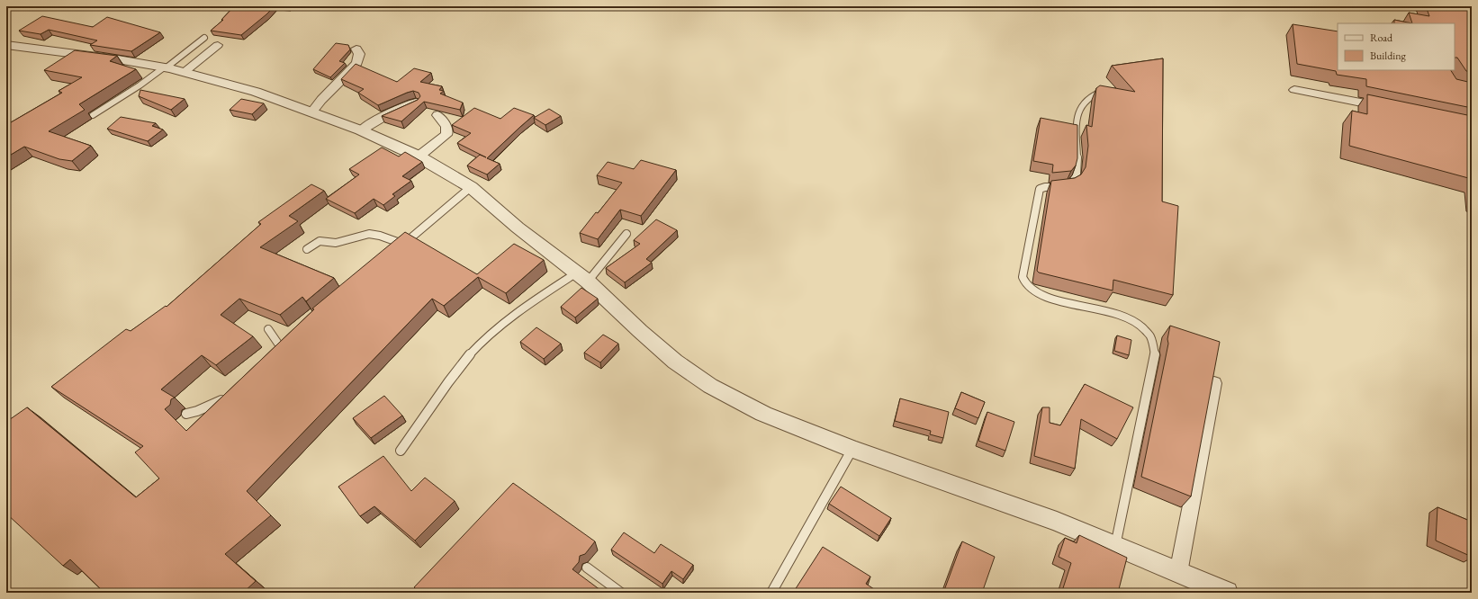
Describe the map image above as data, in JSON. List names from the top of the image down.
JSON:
{
  "legend": ["Road", "Building"]
}
